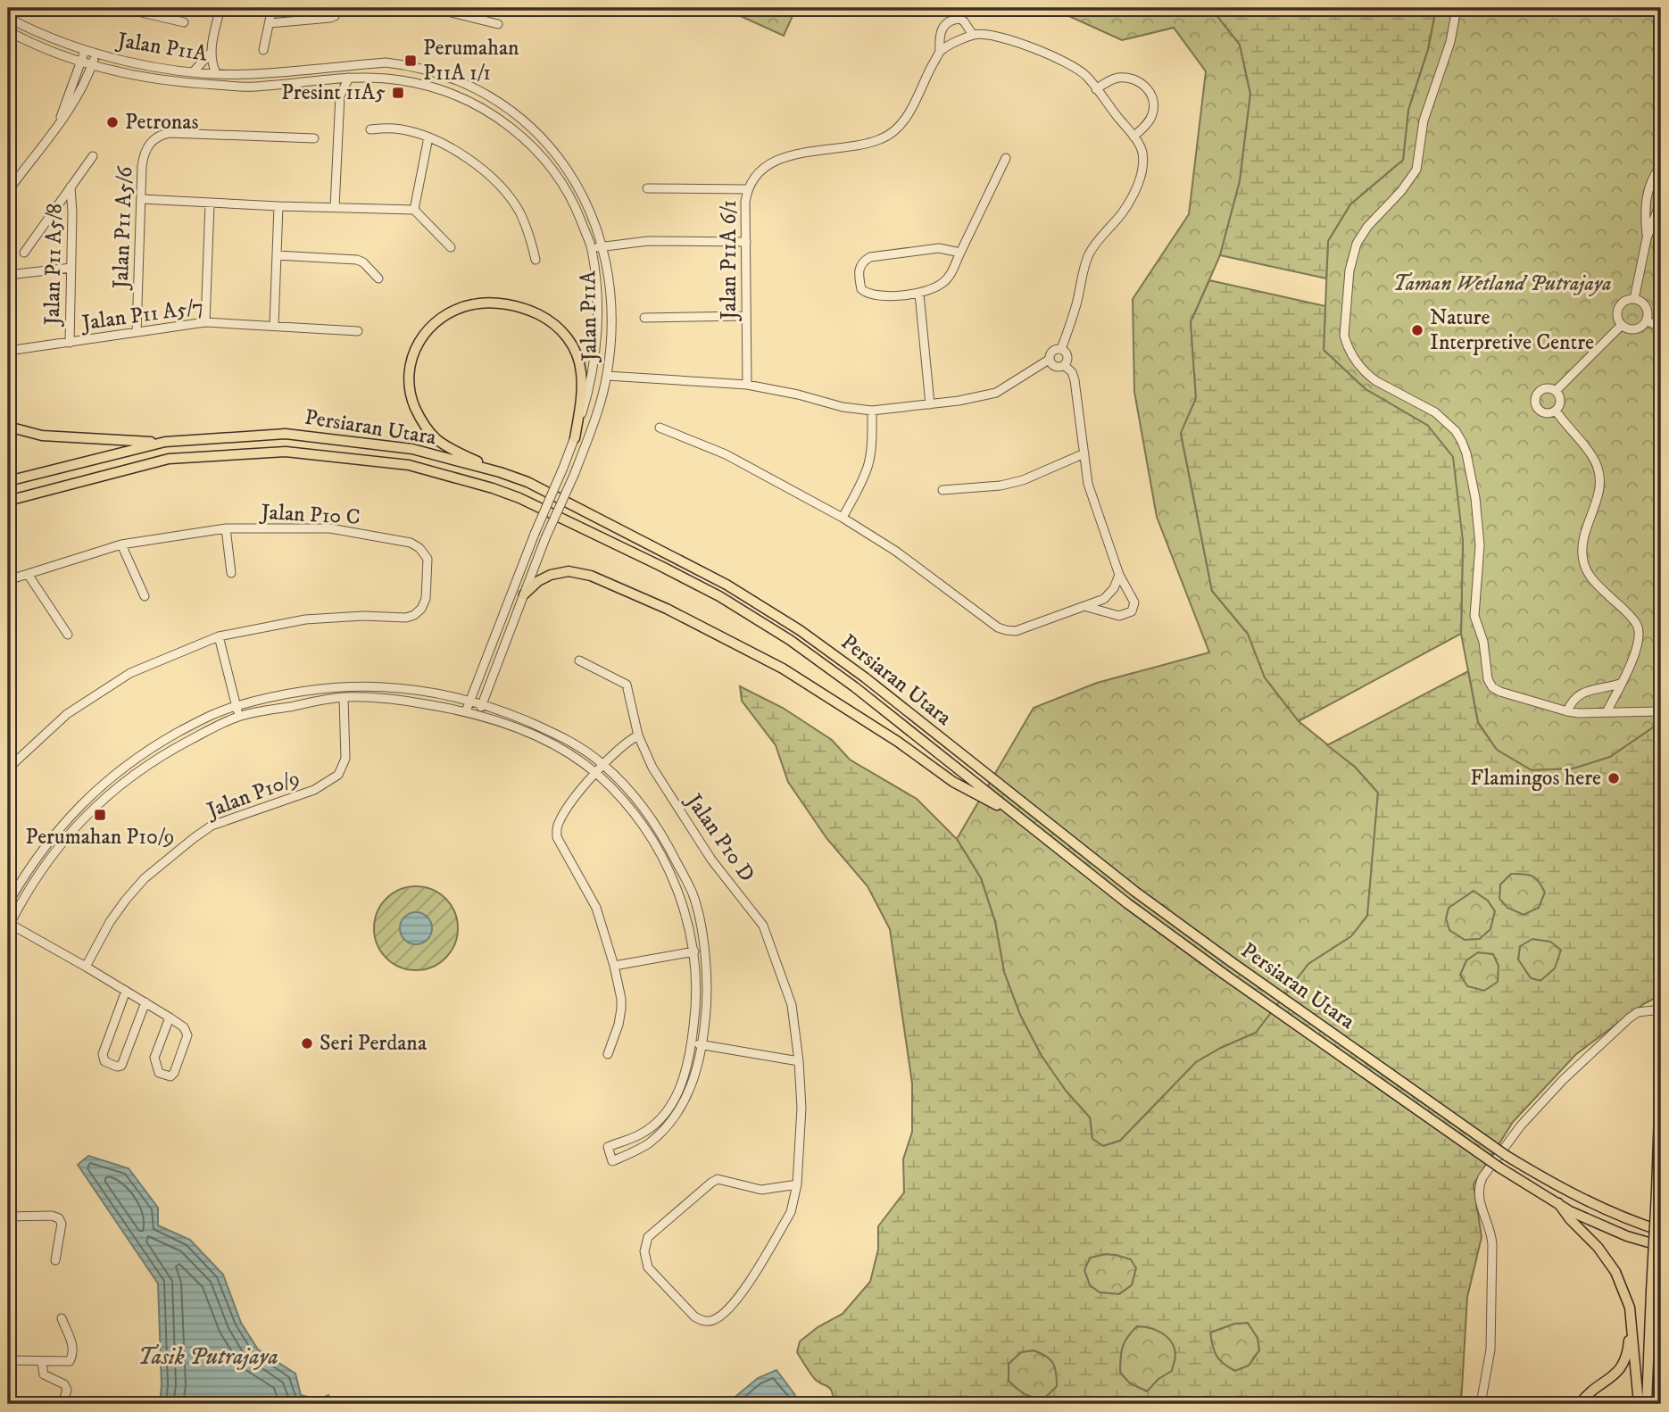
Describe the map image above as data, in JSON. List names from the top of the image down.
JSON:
{
  "streets": {
    "main road": ["Persiaran Utara"],
    "street": [
      "Jalan P11A",
      "Jalan P11 A5/6",
      "Jalan P11A 6/1",
      "Jalan P11 A5/8",
      "Jalan P11 A5/7",
      "Jalan P10 C",
      "Jalan P10/9",
      "Jalan P10 D"
    ]
  },
  "crossings": [
    ["Jalan P11 A5/6", "Jalan P11 A5/7"],
    ["Jalan P11 A5/8", "Jalan P11 A5/7"]
  ],
  "water": ["Tasik Putrajaya"],
  "parks": ["Taman Wetland Putrajaya"],
  "places": {
    "transit": ["Perumahan P11A 1/1", "Presint 11A5", "Perumahan P10/9"],
    "other": [
      "Petronas",
      "Nature Interpretive Centre",
      "Flamingos here",
      "Seri Perdana"
    ]
  }
}
